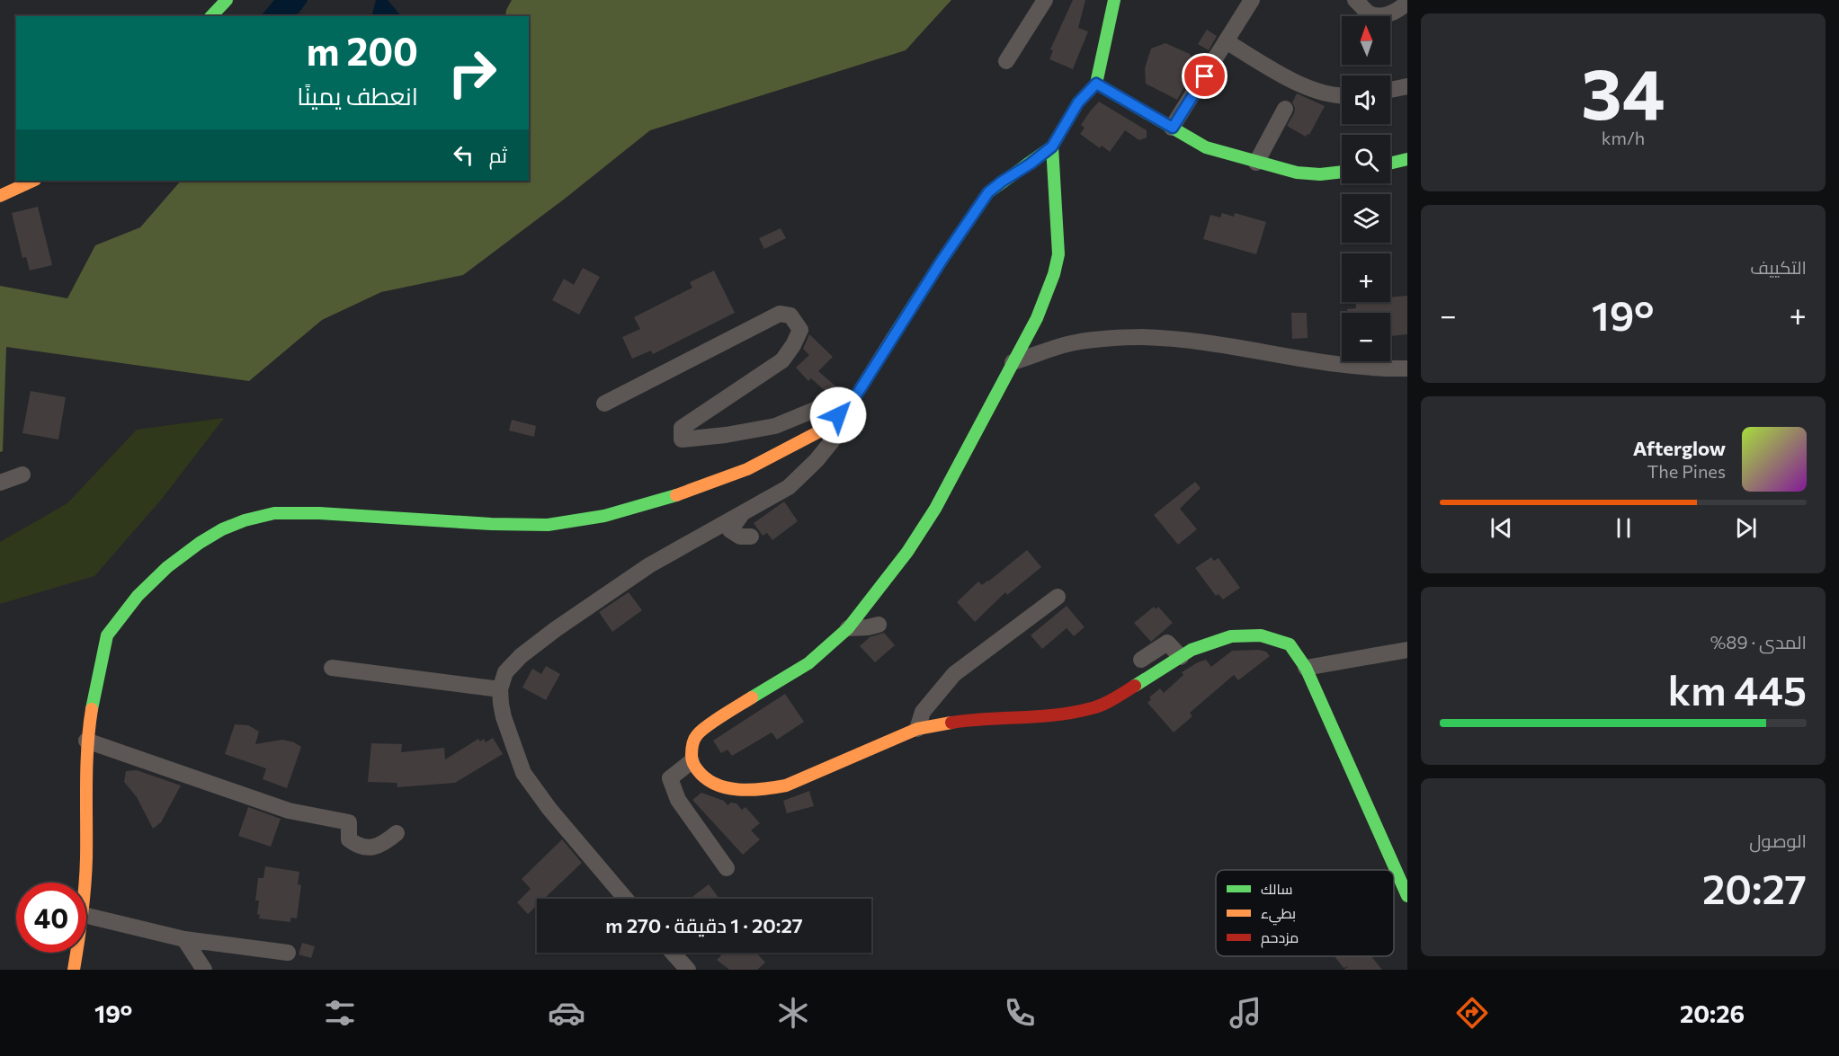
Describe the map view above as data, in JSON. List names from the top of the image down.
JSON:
{
  "legend": ["سالك", "بطيء", "مزدحم"],
  "north": "top",
  "page": {
    "tile": [
      ["34", "km/h"],
      "التكييف",
      ["المدى · 89%", "445 km"],
      ["الوصول", "20:27"]
    ],
    "map_buttons": ["+", "−"],
    "turn": ["200 m", "انعطف يمينًا"],
    "then": "ثم",
    "heat": ["−", "19°", "+"],
    "song": ["Afterglow", "The Pines"],
    "limit": "40",
    "trip": "20:27 · 1 دقيقة · 270 m",
    "tabs": ["20:26", "19°"]
  }
}
